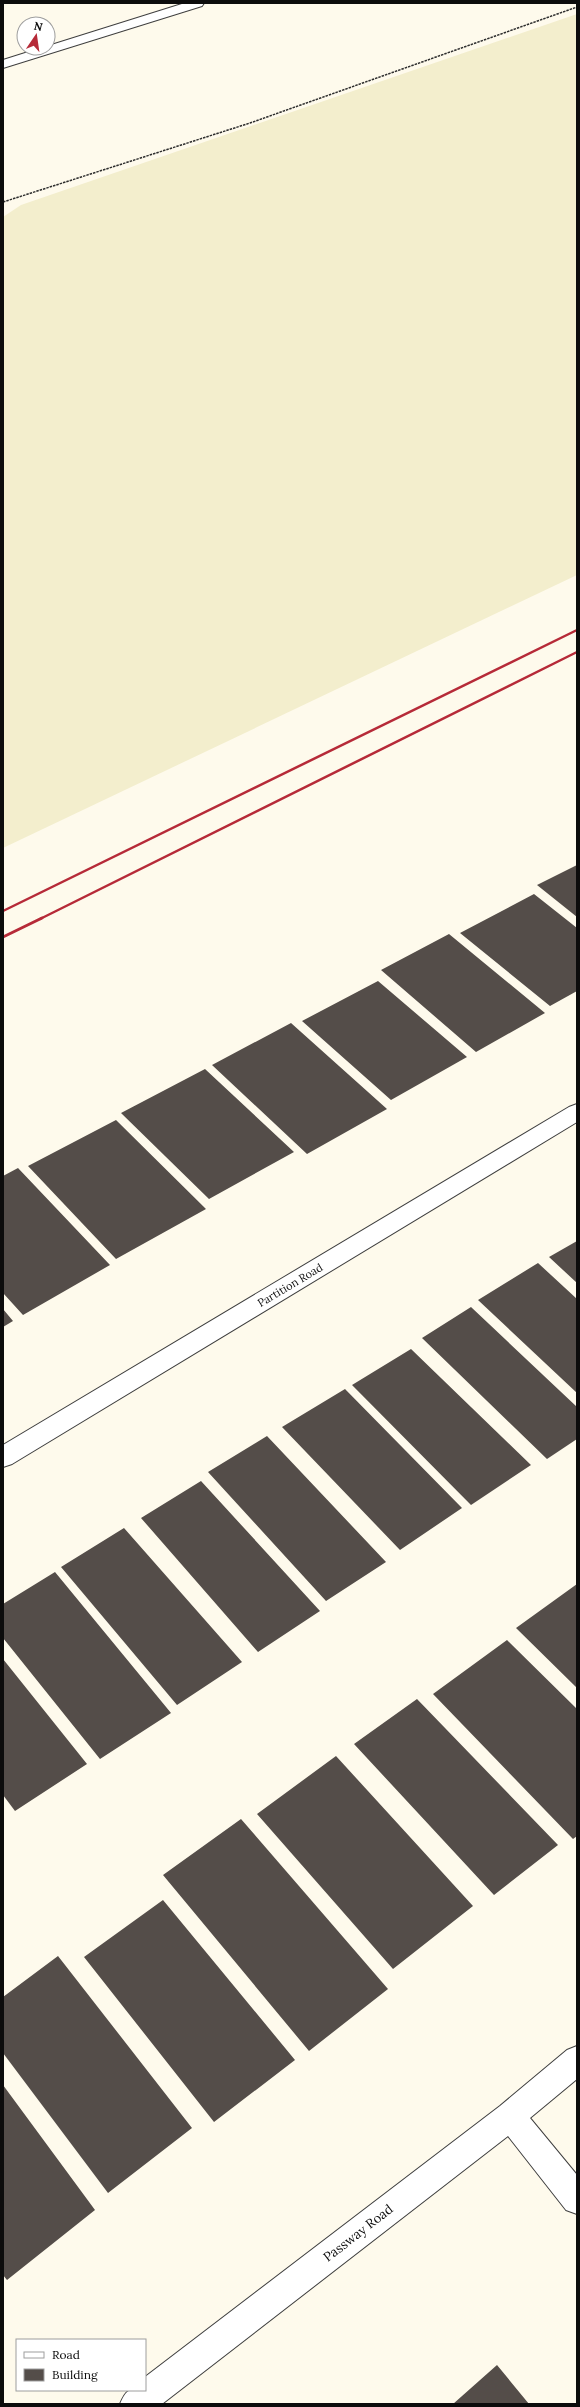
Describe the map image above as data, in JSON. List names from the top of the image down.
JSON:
{
  "streets": {
    "street": ["Partition Road", "Passway Road"]
  },
  "legend": ["Road", "Building"],
  "north": "top"
}
